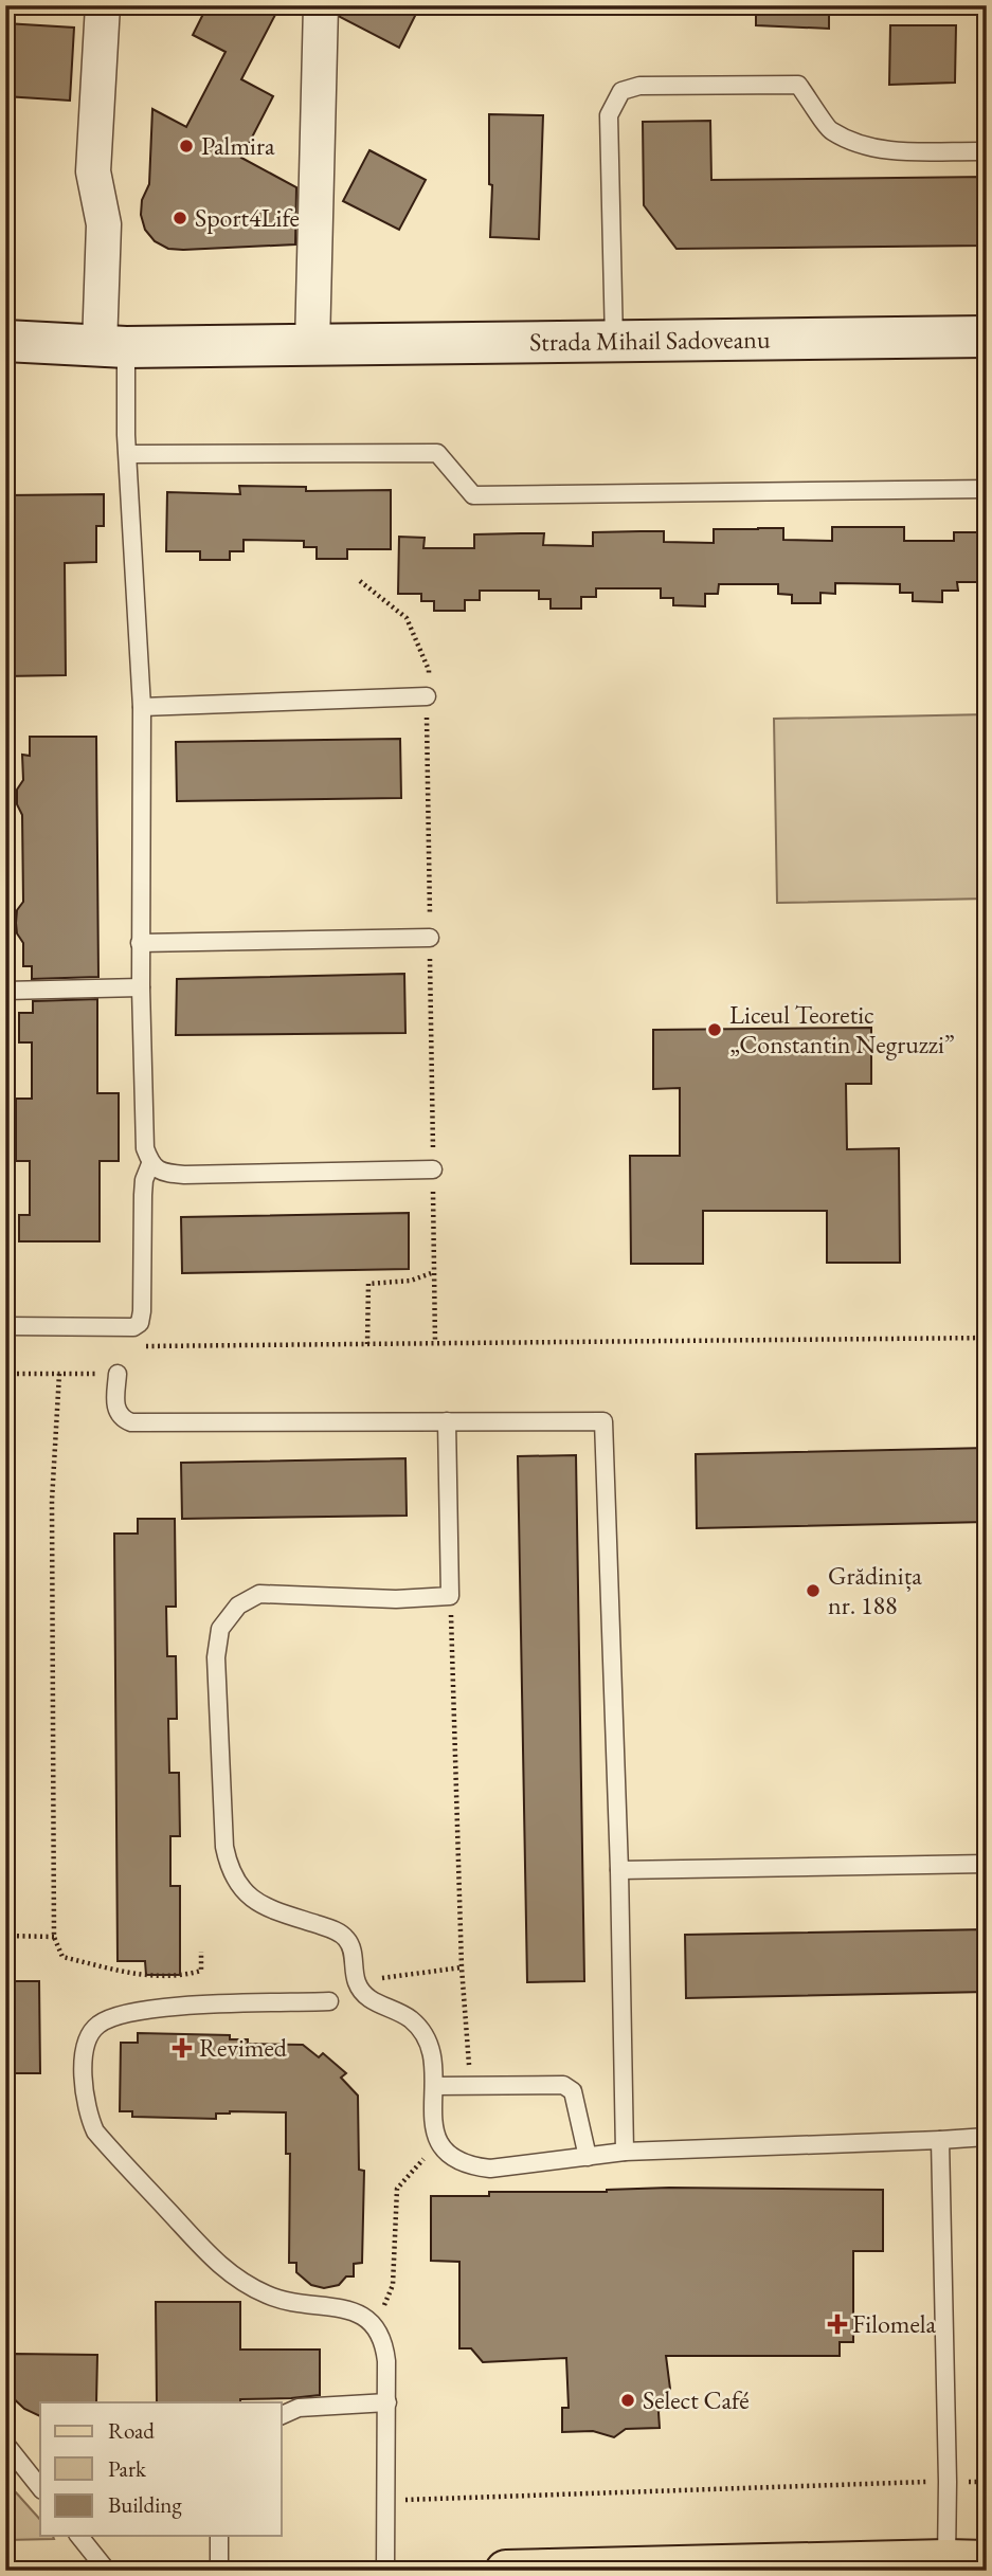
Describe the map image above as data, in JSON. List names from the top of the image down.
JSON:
{
  "streets": {
    "main road": ["Strada Mihail Sadoveanu"]
  },
  "places": {
    "other": [
      "Palmira",
      "Sport4Life",
      "Liceul Teoretic „Constantin Negruzzi”",
      "Grădinița nr. 188",
      "Select Café"
    ],
    "health": ["Revimed", "Filomela"]
  },
  "legend": ["Road", "Park", "Building"]
}
